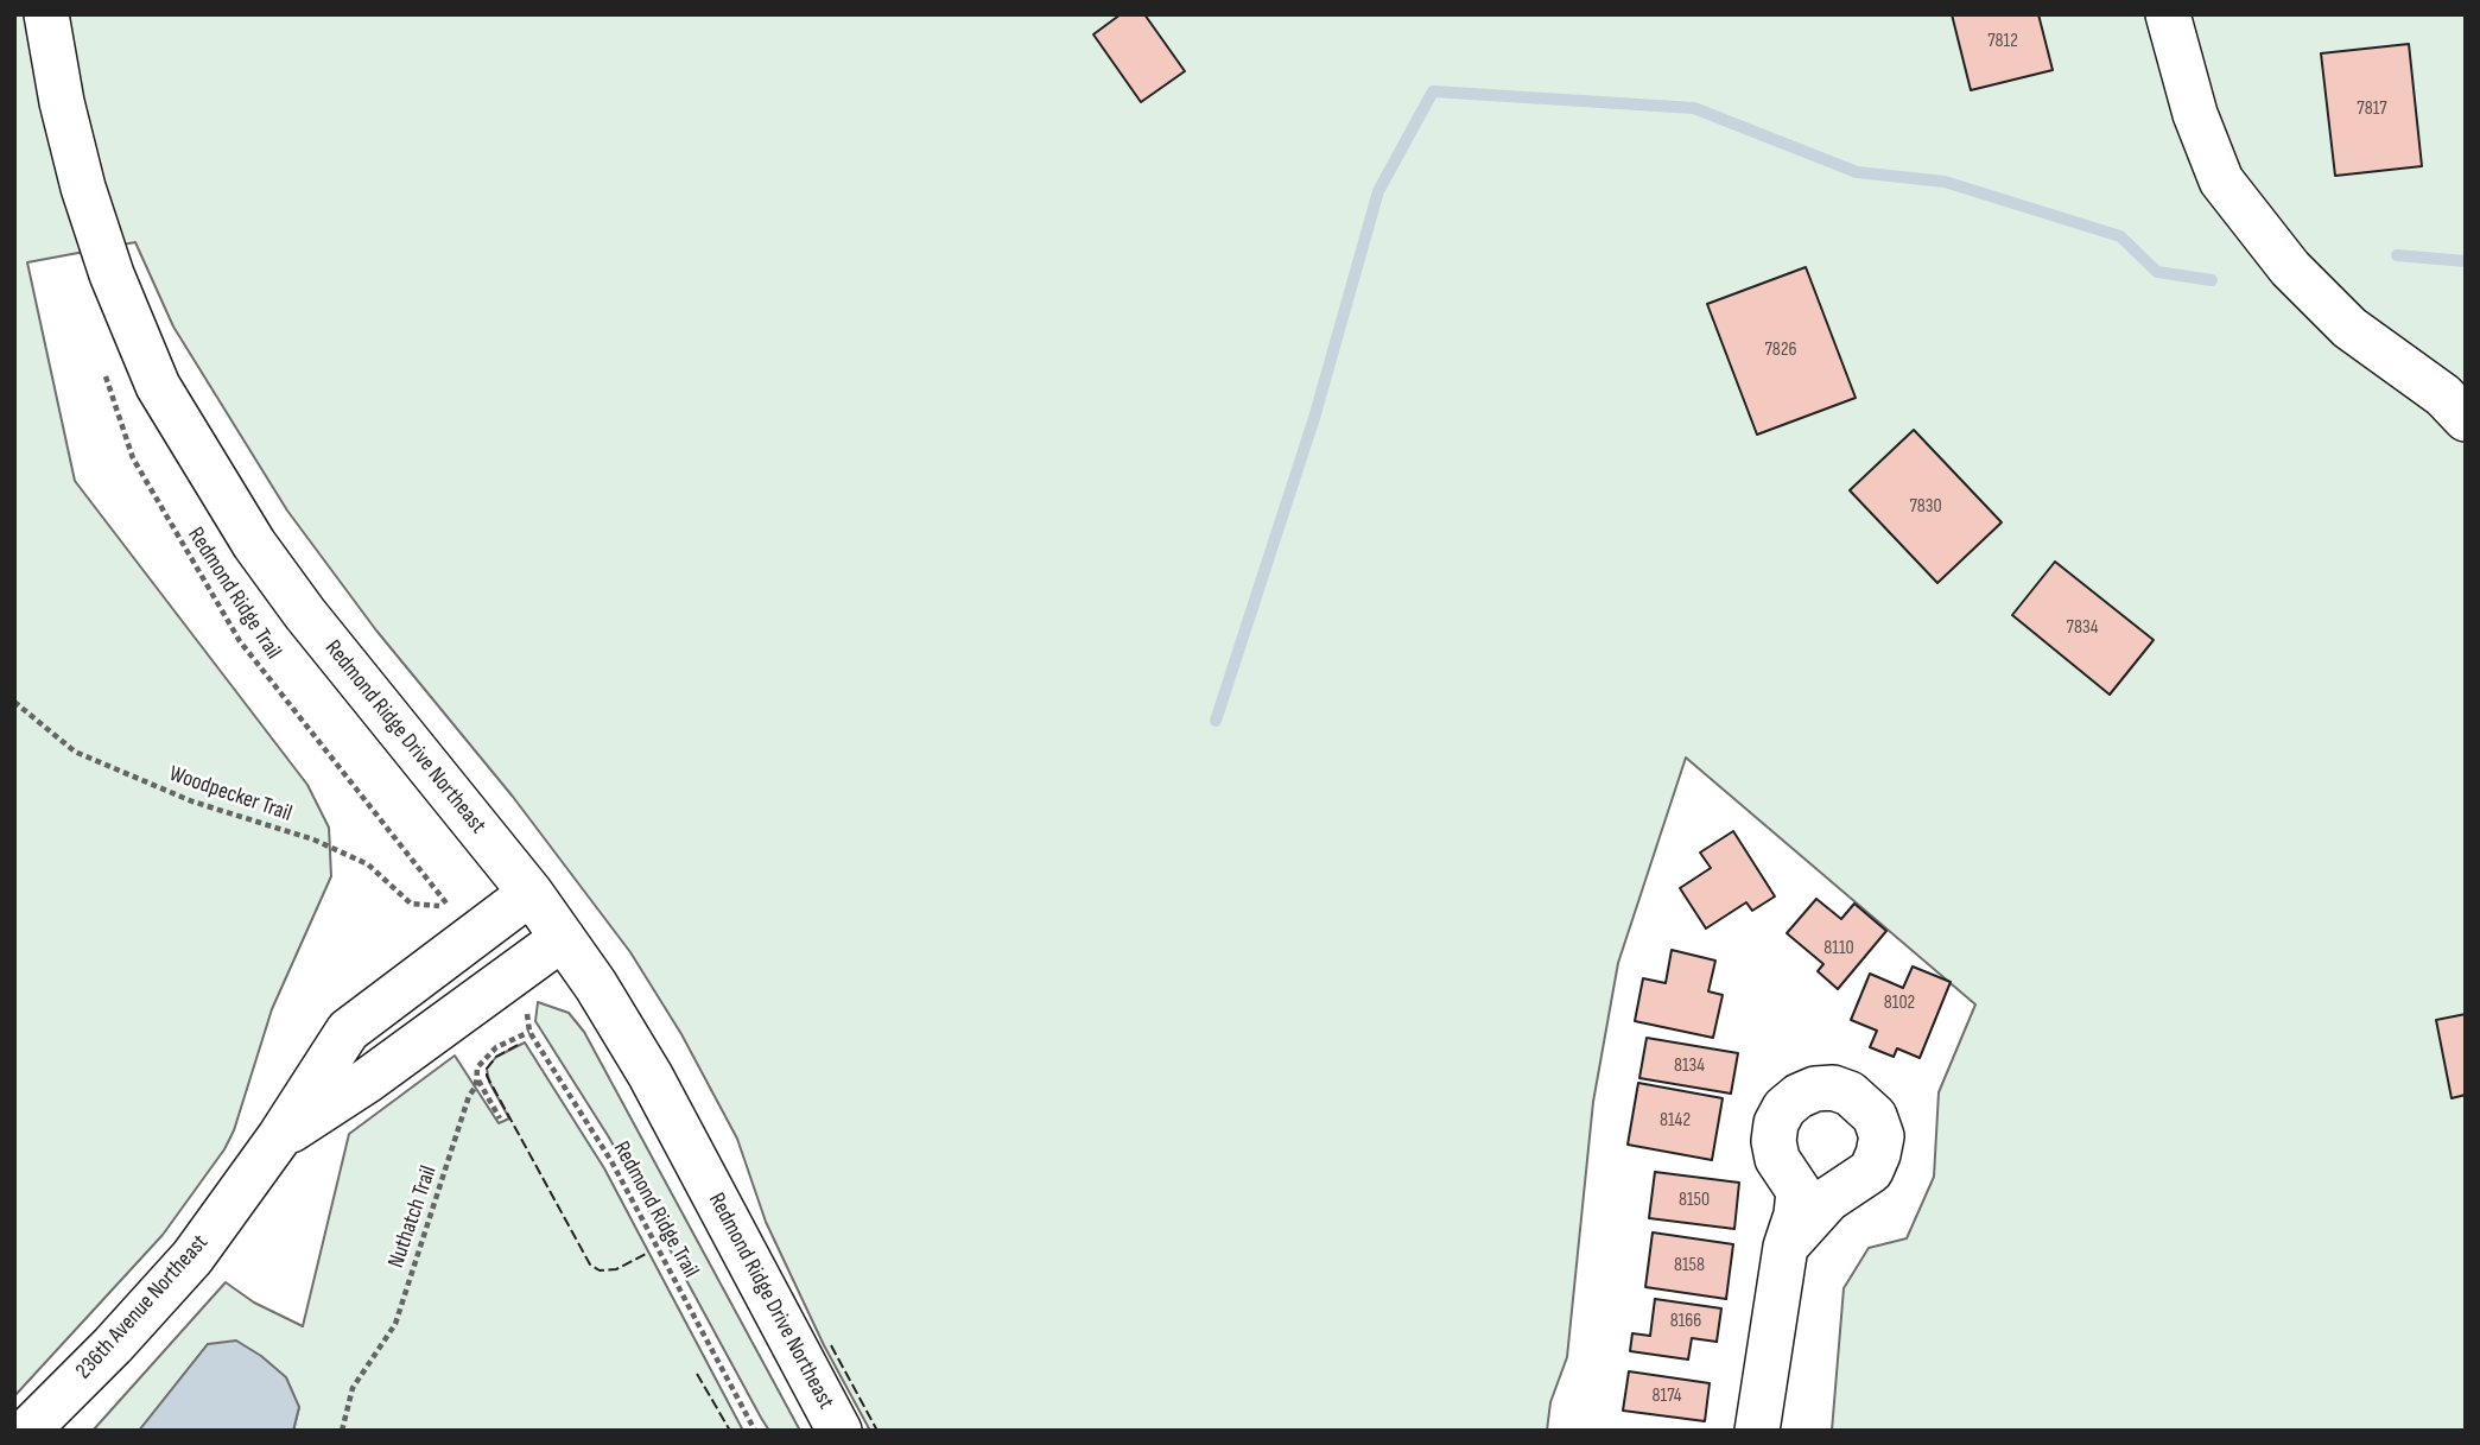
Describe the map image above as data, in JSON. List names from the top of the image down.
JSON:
{
  "streets": {
    "street": ["Redmond Ridge Drive Northeast", "236th Avenue Northeast"],
    "path": ["Redmond Ridge Trail", "Woodpecker Trail", "Nuthatch Trail"]
  },
  "crossings": [
    ["Redmond Ridge Trail", "Nuthatch Trail"],
    ["Redmond Ridge Drive Northeast", "236th Avenue Northeast"]
  ],
  "house_numbers": [
    "7812",
    "7817",
    "7826",
    "7830",
    "7834",
    "8110",
    "8102",
    "8134",
    "8142",
    "8150",
    "8158",
    "8166",
    "8174"
  ]
}
